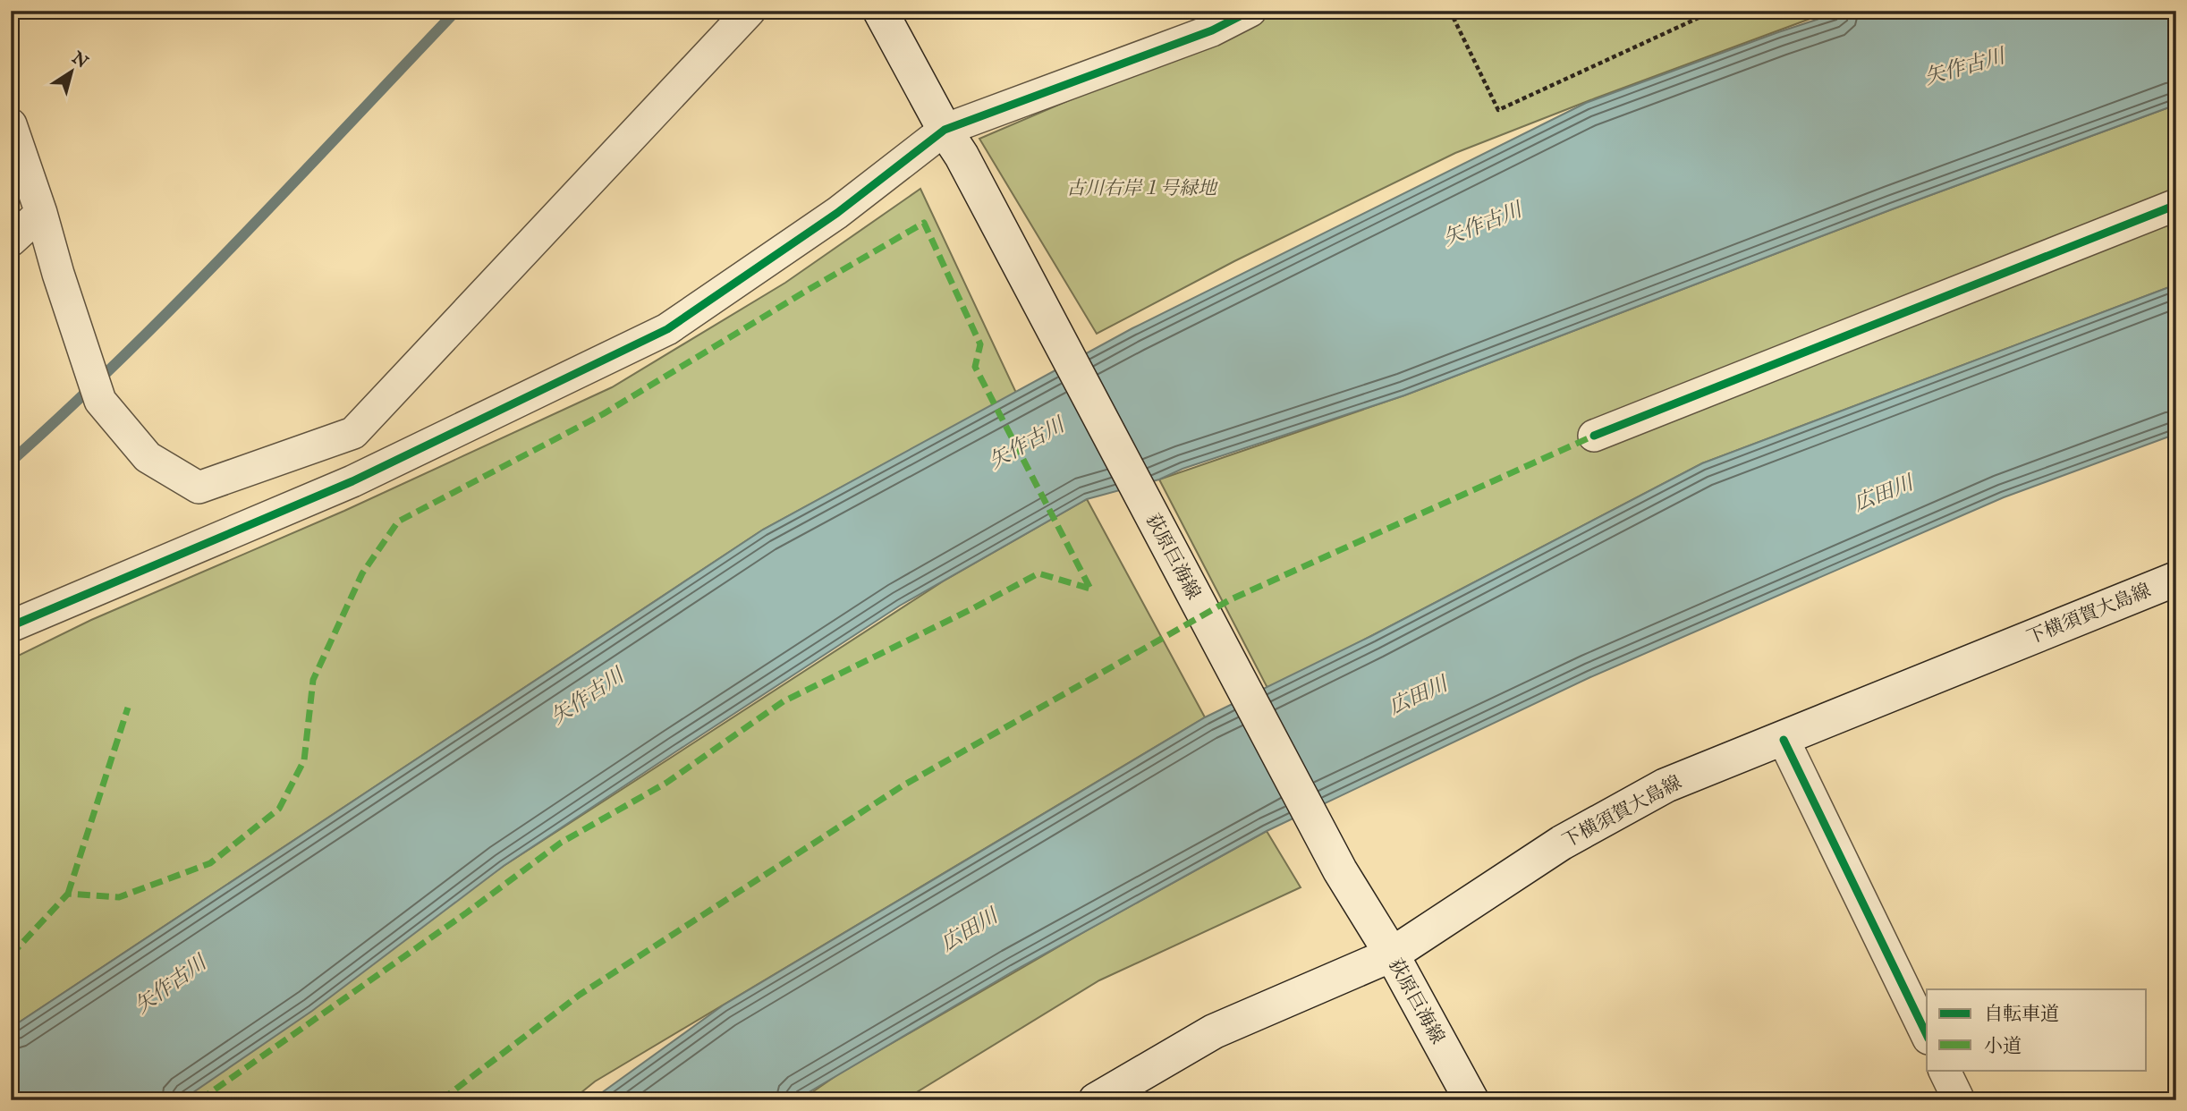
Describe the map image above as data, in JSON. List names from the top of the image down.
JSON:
{
  "streets": {
    "main road": ["荻原巨海線", "下横須賀大島線"]
  },
  "crossings": [
    ["荻原巨海線", "下横須賀大島線"]
  ],
  "water": ["矢作古川", "広田川"],
  "parks": ["古川右岸１号緑地"],
  "legend": ["自転車道", "小道"],
  "north": "top right"
}
